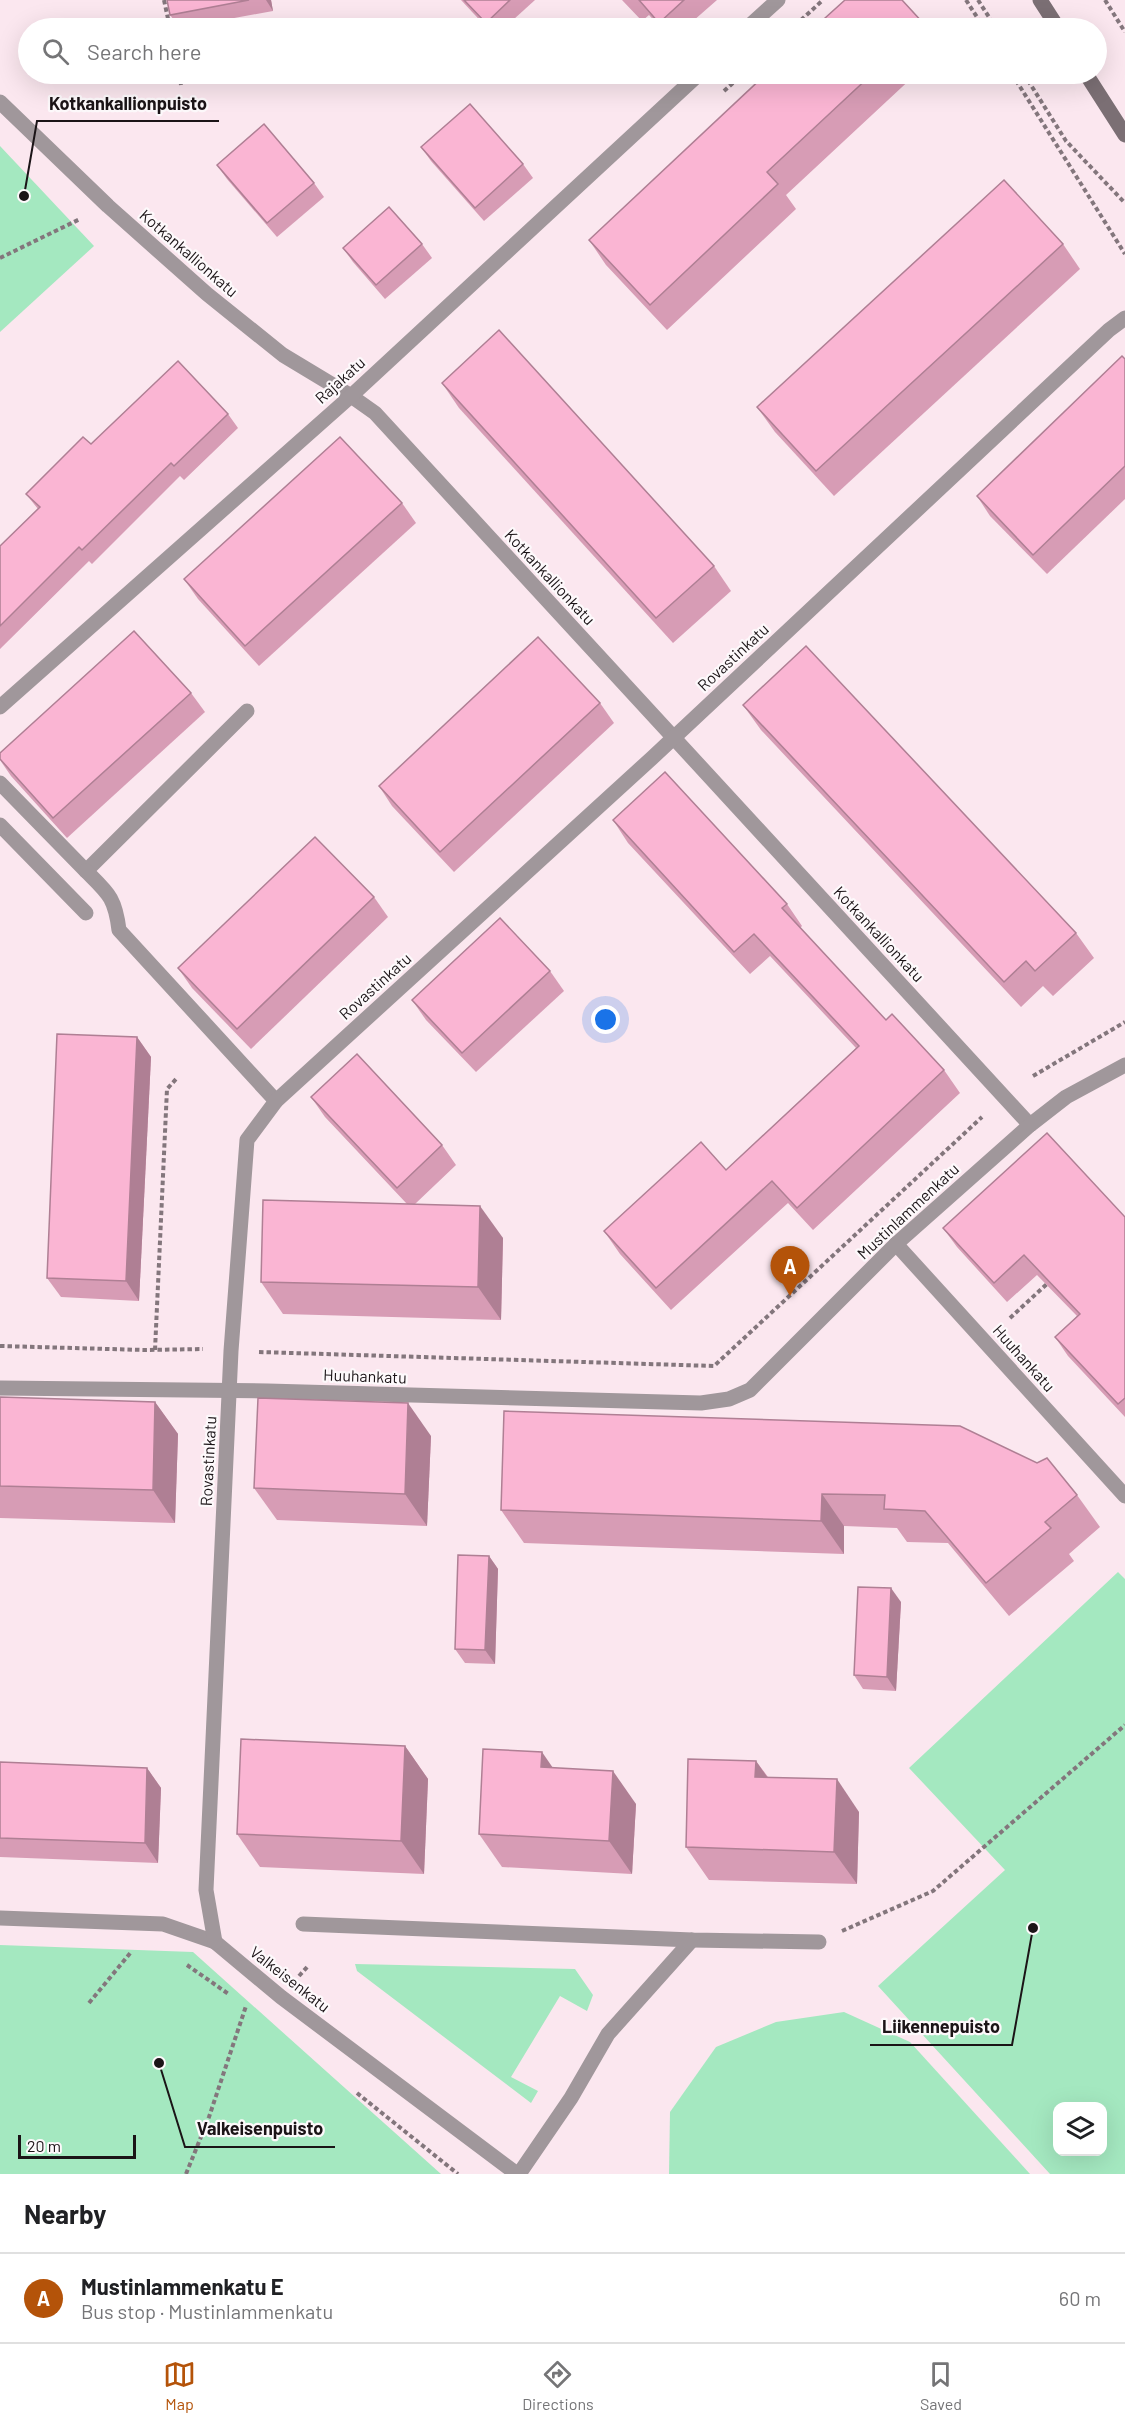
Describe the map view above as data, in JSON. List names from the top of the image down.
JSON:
{
  "streets": {
    "street": [
      "Kotkankallionkatu",
      "Rajakatu",
      "Rovastinkatu",
      "Mustinlammenkatu",
      "Huuhankatu",
      "Valkeisenkatu"
    ]
  },
  "crossings": [
    ["Kotkankallionkatu", "Rajakatu"],
    ["Kotkankallionkatu", "Rovastinkatu"],
    ["Kotkankallionkatu", "Mustinlammenkatu"],
    ["Rovastinkatu", "Huuhankatu"],
    ["Rovastinkatu", "Valkeisenkatu"],
    ["Mustinlammenkatu", "Huuhankatu"]
  ],
  "places": ["Kotkankallionpuisto", "Liikennepuisto", "Valkeisenpuisto"],
  "scale_bar": "20 m",
  "page": {
    "search": "Search here",
    "pins": "A",
    "scale": "20 m",
    "heading": "Nearby",
    "list": [
      {
        "mark": "A",
        "name": "Mustinlammenkatu E",
        "note": "Bus stop · Mustinlammenkatu",
        "value": "60 m"
      }
    ],
    "nav": ["Map", "Directions", "Saved"]
  }
}
